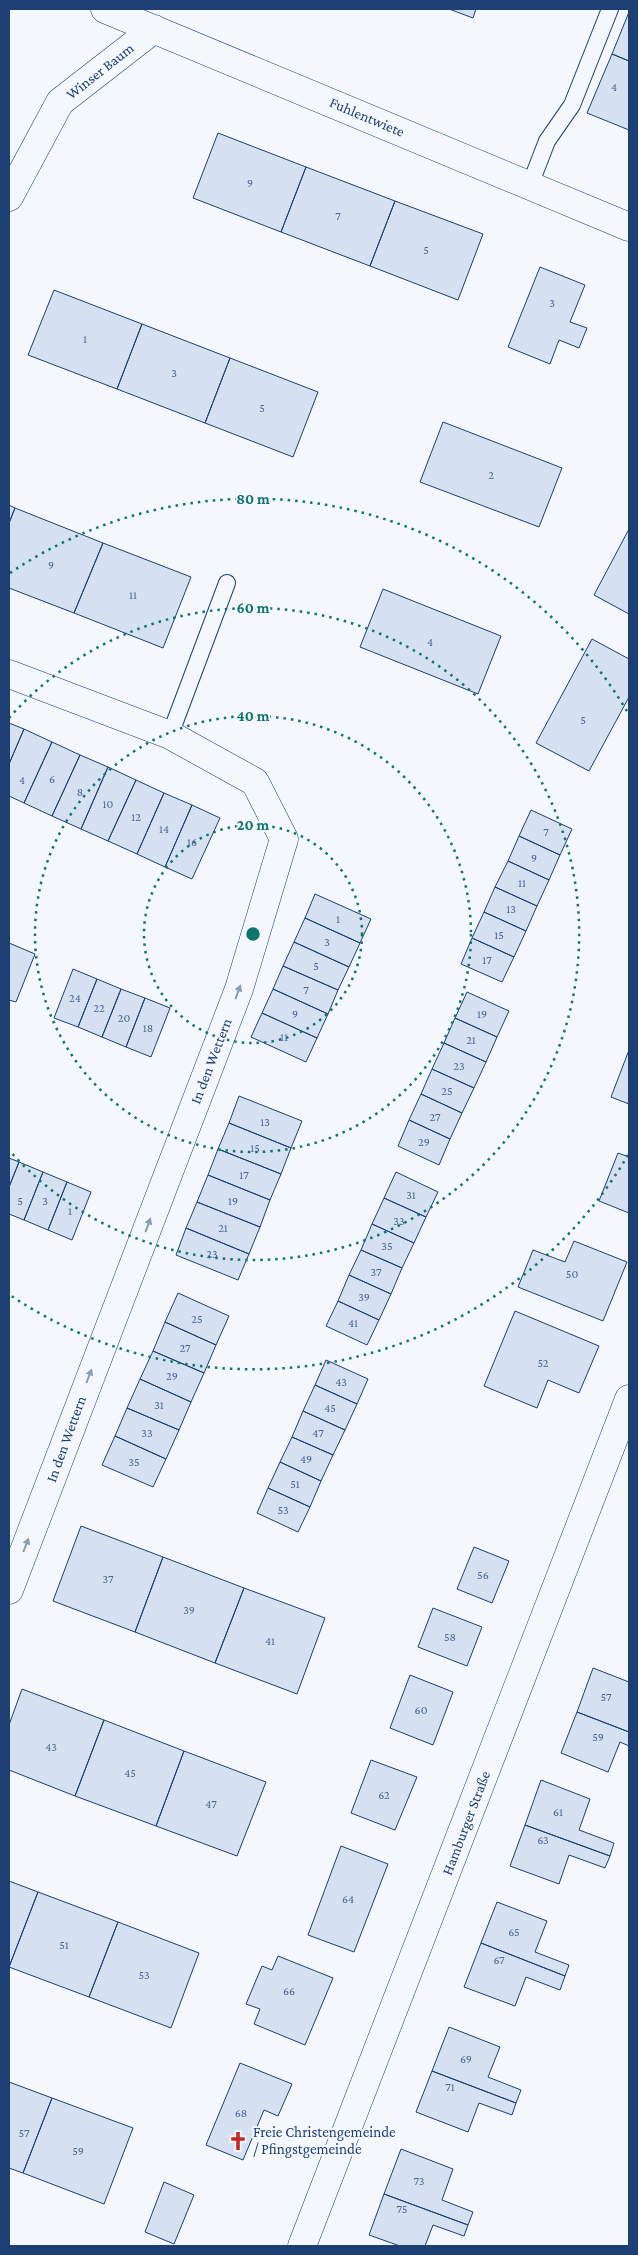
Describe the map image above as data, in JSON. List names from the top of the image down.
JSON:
{
  "streets": {
    "street": [
      "Winser Baum",
      "Fuhlentwiete",
      "In den Wettern",
      "Hamburger Straße"
    ]
  },
  "crossings": [
    ["Winser Baum", "Fuhlentwiete"]
  ],
  "one_way": ["In den Wettern"],
  "places": {
    "church": ["Freie Christengemeinde / Pfingstgemeinde"]
  },
  "house_numbers": [
    "4",
    "9",
    "7",
    "5",
    "3",
    "1",
    "3",
    "5",
    "2",
    "9",
    "11",
    "4",
    "5",
    "6",
    "4",
    "8",
    "10",
    "12",
    "14",
    "7",
    "16",
    "9",
    "11",
    "13",
    "1",
    "15",
    "3",
    "17",
    "5",
    "7",
    "24",
    "22",
    "9",
    "19",
    "20",
    "18",
    "11",
    "21",
    "23",
    "25",
    "27",
    "13",
    "29",
    "15",
    "17",
    "31",
    "5",
    "3",
    "19",
    "1",
    "33",
    "21",
    "35",
    "23",
    "37",
    "50",
    "39",
    "25",
    "41",
    "27",
    "52",
    "29",
    "43",
    "31",
    "45",
    "33",
    "47",
    "49",
    "35",
    "51",
    "53",
    "56",
    "37",
    "39",
    "58",
    "41",
    "57",
    "60",
    "59",
    "43",
    "45",
    "62",
    "47",
    "61",
    "63",
    "64",
    "65",
    "51",
    "67",
    "53",
    "66",
    "69",
    "71",
    "68",
    "57",
    "59",
    "73",
    "75"
  ],
  "rings": [
    "80 m",
    "60 m",
    "40 m",
    "20 m"
  ]
}
